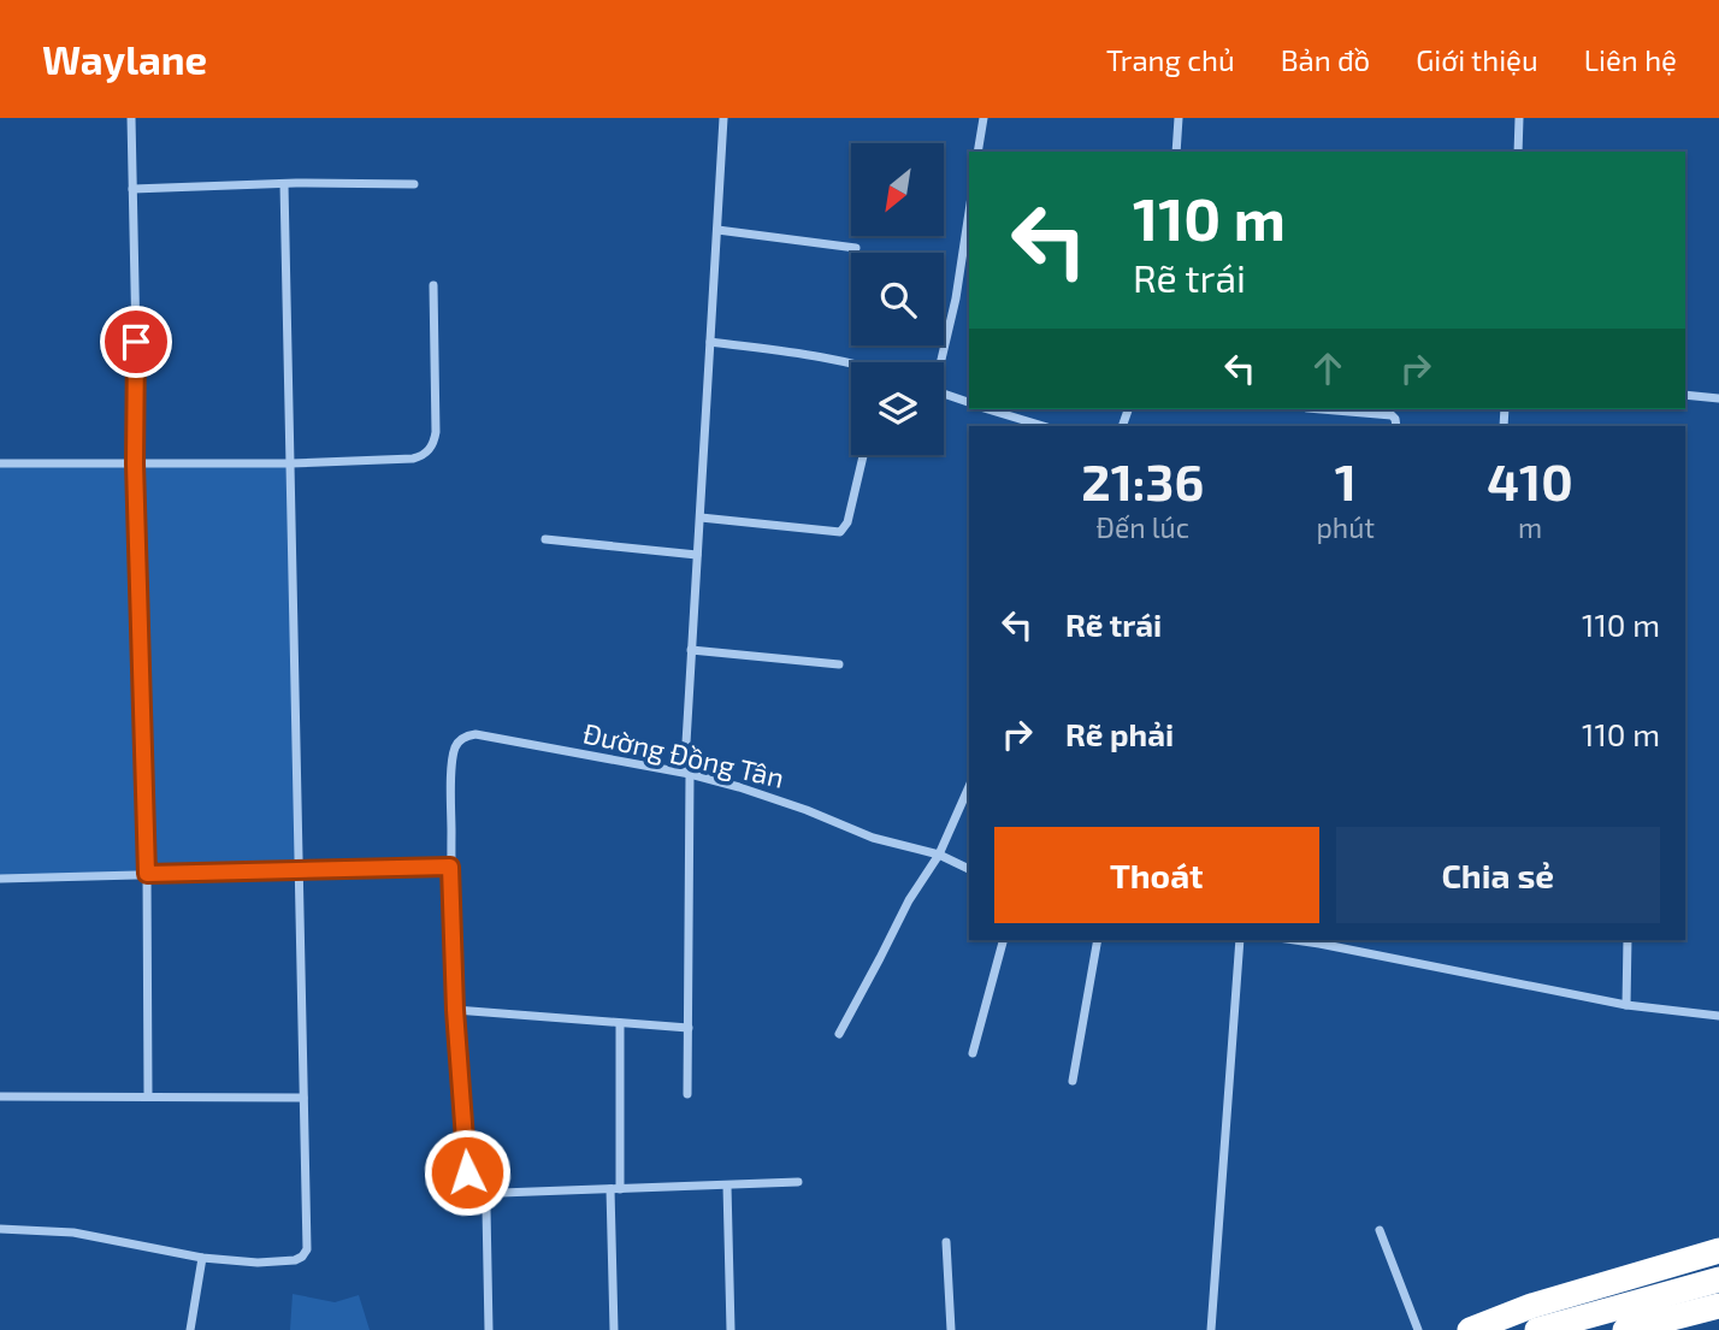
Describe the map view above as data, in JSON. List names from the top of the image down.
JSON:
{
  "streets": {
    "street": ["Đường Đồng Tân"]
  },
  "north": "bottom left",
  "page": {
    "header": "Waylane",
    "nav": [
      "Trang chủ",
      "Bản đồ",
      "Giới thiệu",
      "Liên hệ"
    ],
    "turn": ["110 m", "Rẽ trái"],
    "eta": [
      "21:36",
      "Đến lúc",
      "1",
      "phút",
      "410",
      "m"
    ],
    "list": [
      {
        "name": "Rẽ trái",
        "value": "110 m"
      },
      {
        "name": "Rẽ phải",
        "value": "110 m"
      }
    ],
    "buttons": ["Thoát", "Chia sẻ"]
  }
}
